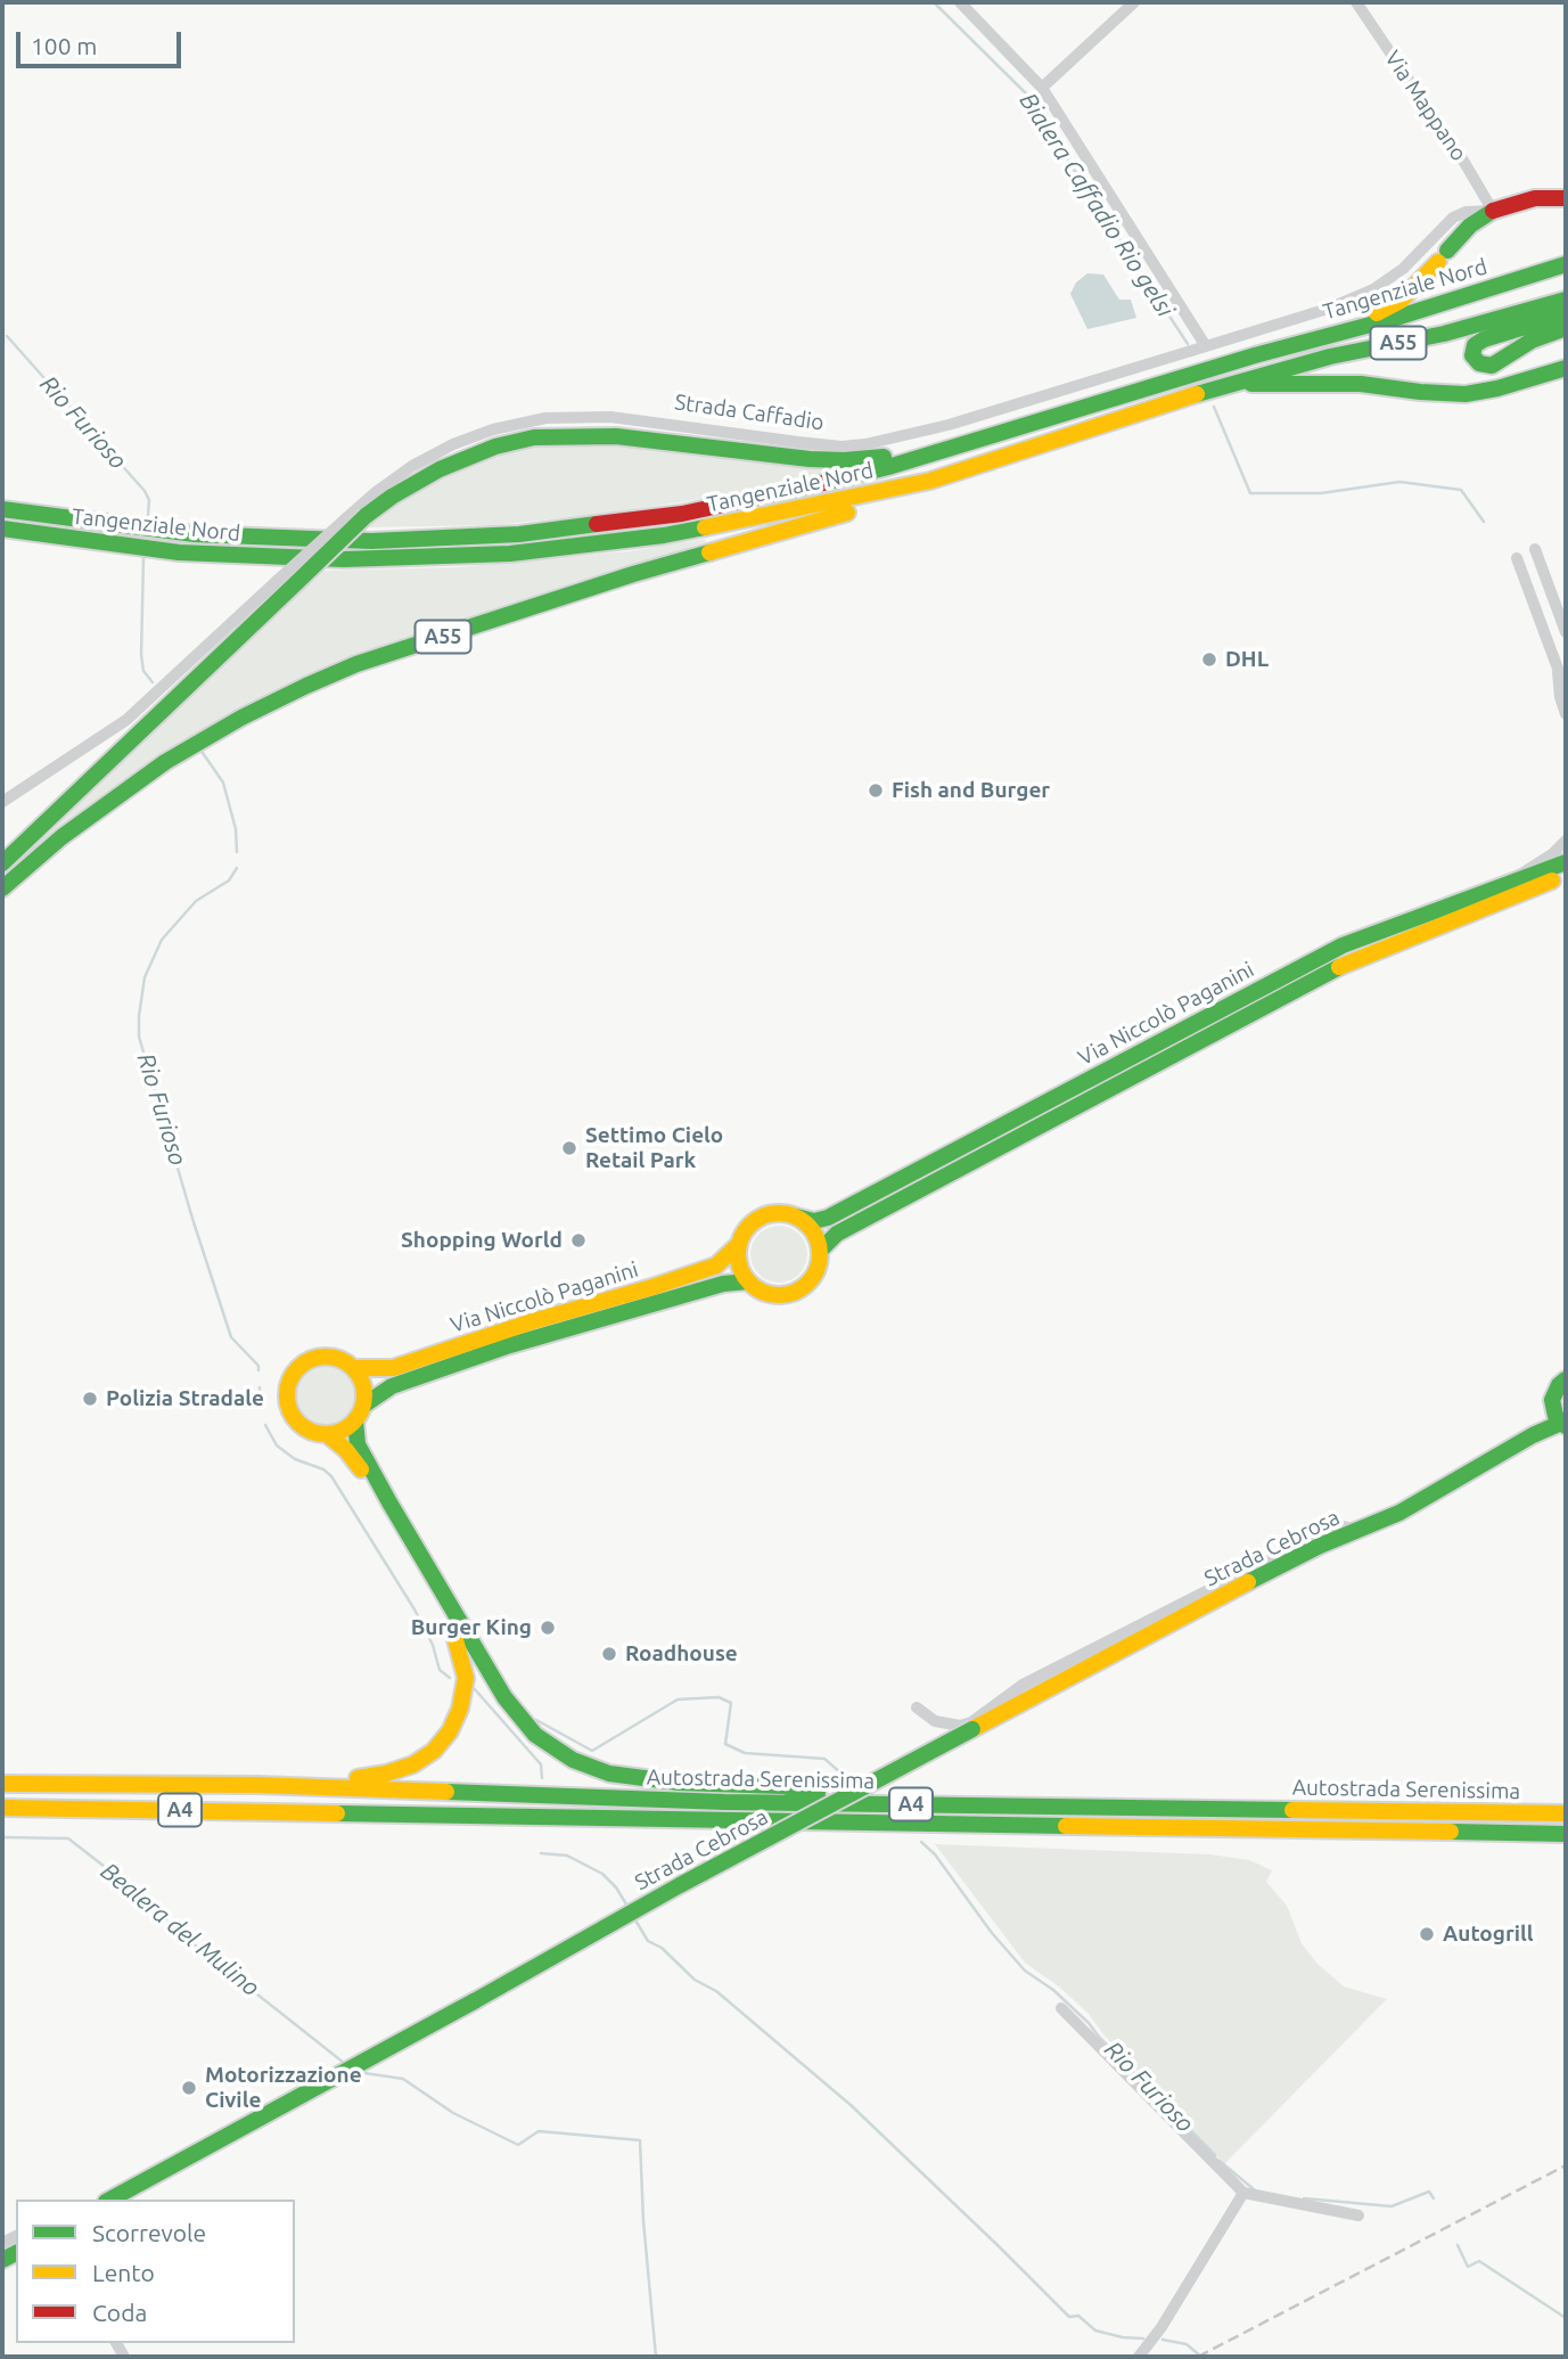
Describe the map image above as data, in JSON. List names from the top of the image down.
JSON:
{
  "streets": {
    "main road": [
      "Tangenziale Nord",
      "A55",
      "Strada Caffadio",
      "Via Niccolò Paganini",
      "Strada Cebrosa",
      "Autostrada Serenissima",
      "A4"
    ],
    "street": ["Via Mappano"]
  },
  "crossings": [
    ["Via Mappano", "Strada Caffadio"],
    ["Tangenziale Nord", "A55"],
    ["Autostrada Serenissima", "A4"]
  ],
  "water": ["Bialera Caffadio Rio gelsi", "Rio Furioso", "Bealera del Mulino"],
  "places": [
    "DHL",
    "Fish and Burger",
    "Settimo Cielo Retail Park",
    "Shopping World",
    "Polizia Stradale",
    "Burger King",
    "Roadhouse",
    "Autogrill",
    "Motorizzazione Civile"
  ],
  "legend": ["Scorrevole", "Lento", "Coda"],
  "scale_bar": "100 m"
}
